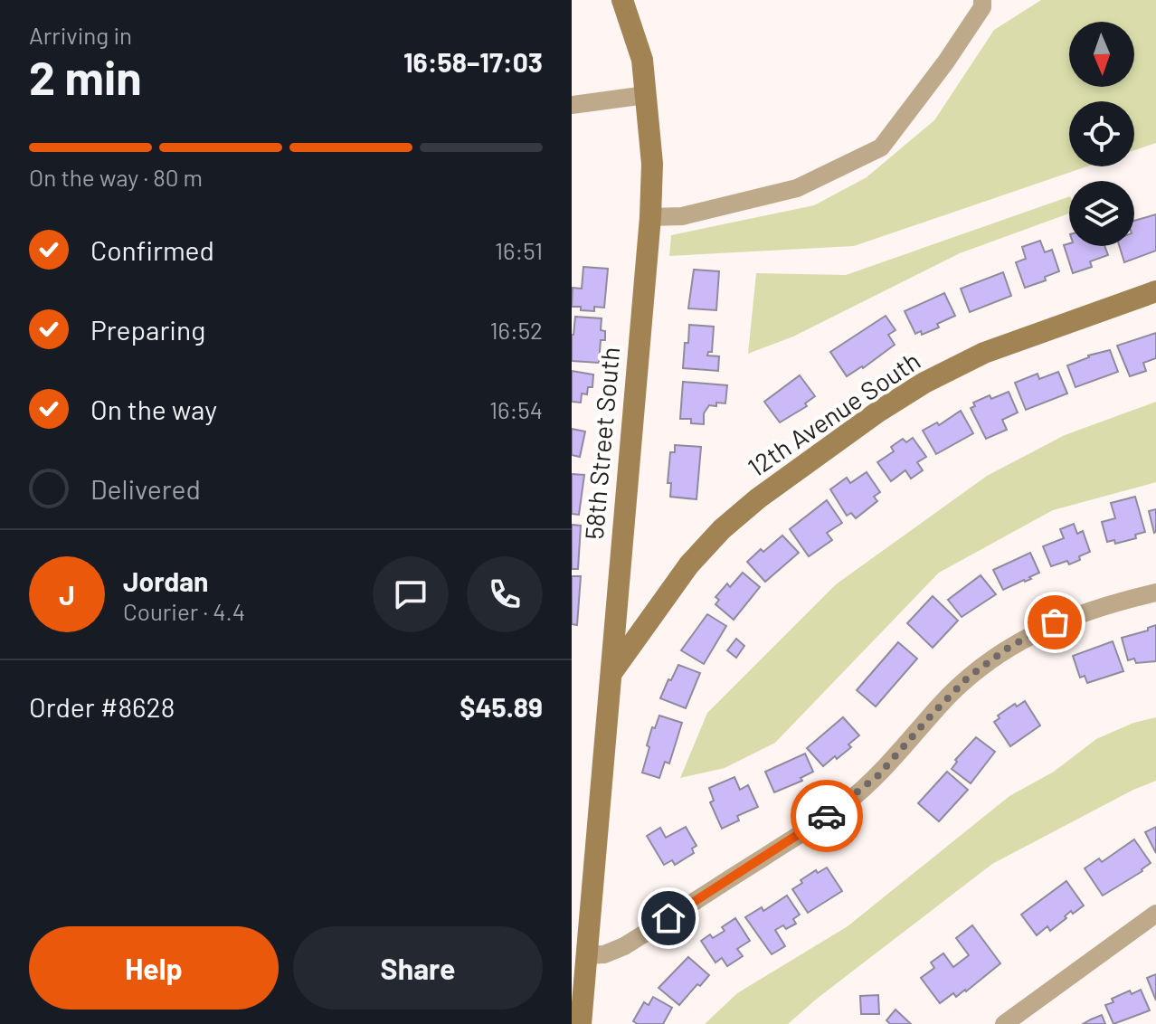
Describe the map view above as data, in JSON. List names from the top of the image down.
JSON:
{
  "streets": {
    "street": ["12th Avenue South", "58th Street South"]
  },
  "crossings": [
    ["12th Avenue South", "58th Street South"]
  ],
  "north": "bottom",
  "page": {
    "heading": ["2 min", "Arriving in", "16:58–17:03"],
    "panel": [
      "Jordan",
      "Courier · 4.4",
      "Order #8628",
      "$45.89"
    ],
    "bar": "On the way · 80 m",
    "list": [
      ["Confirmed", "16:51"],
      ["Preparing", "16:52"],
      ["On the way", "16:54"],
      "Delivered"
    ],
    "round": "J",
    "buttons": ["Help", "Share"]
  }
}
